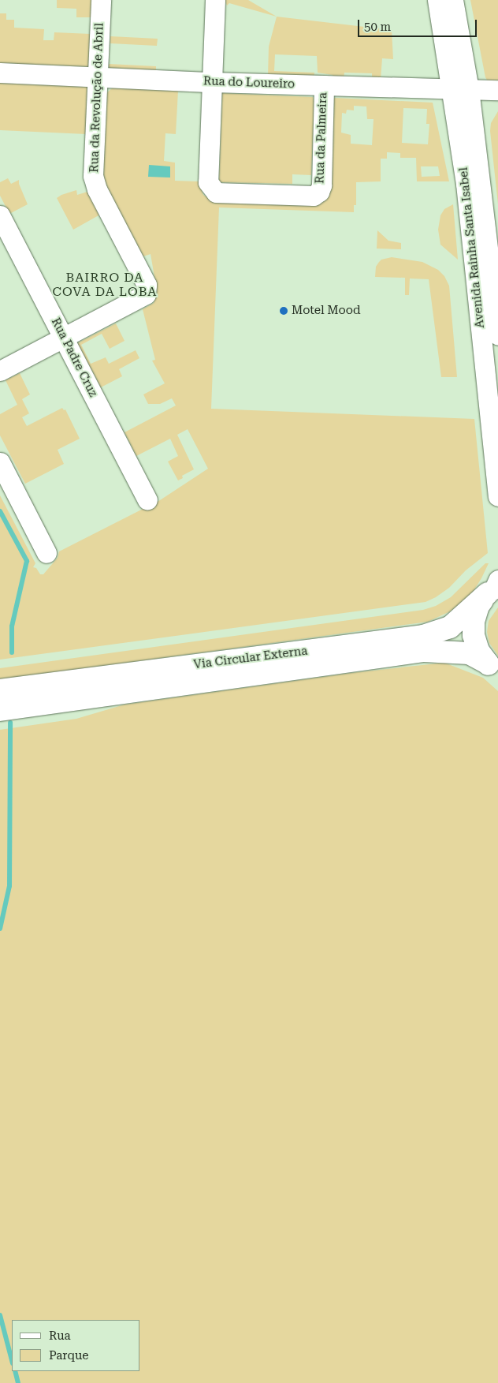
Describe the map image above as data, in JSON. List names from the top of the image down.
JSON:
{
  "streets": {
    "main road": ["Via Circular Externa"],
    "street": [
      "Rua do Loureiro",
      "Rua da Revolução de Abril",
      "Rua da Palmeira",
      "Avenida Rainha Santa Isabel",
      "Rua Padre Cruz"
    ]
  },
  "crossings": [
    ["Rua do Loureiro", "Rua da Revolução de Abril"],
    ["Rua do Loureiro", "Rua da Palmeira"],
    ["Rua do Loureiro", "Avenida Rainha Santa Isabel"],
    ["Rua da Revolução de Abril", "Rua Padre Cruz"]
  ],
  "districts": ["BAIRRO DA COVA DA LOBA"],
  "places": ["Motel Mood"],
  "legend": ["Rua", "Parque"],
  "scale_bar": "50 m"
}
